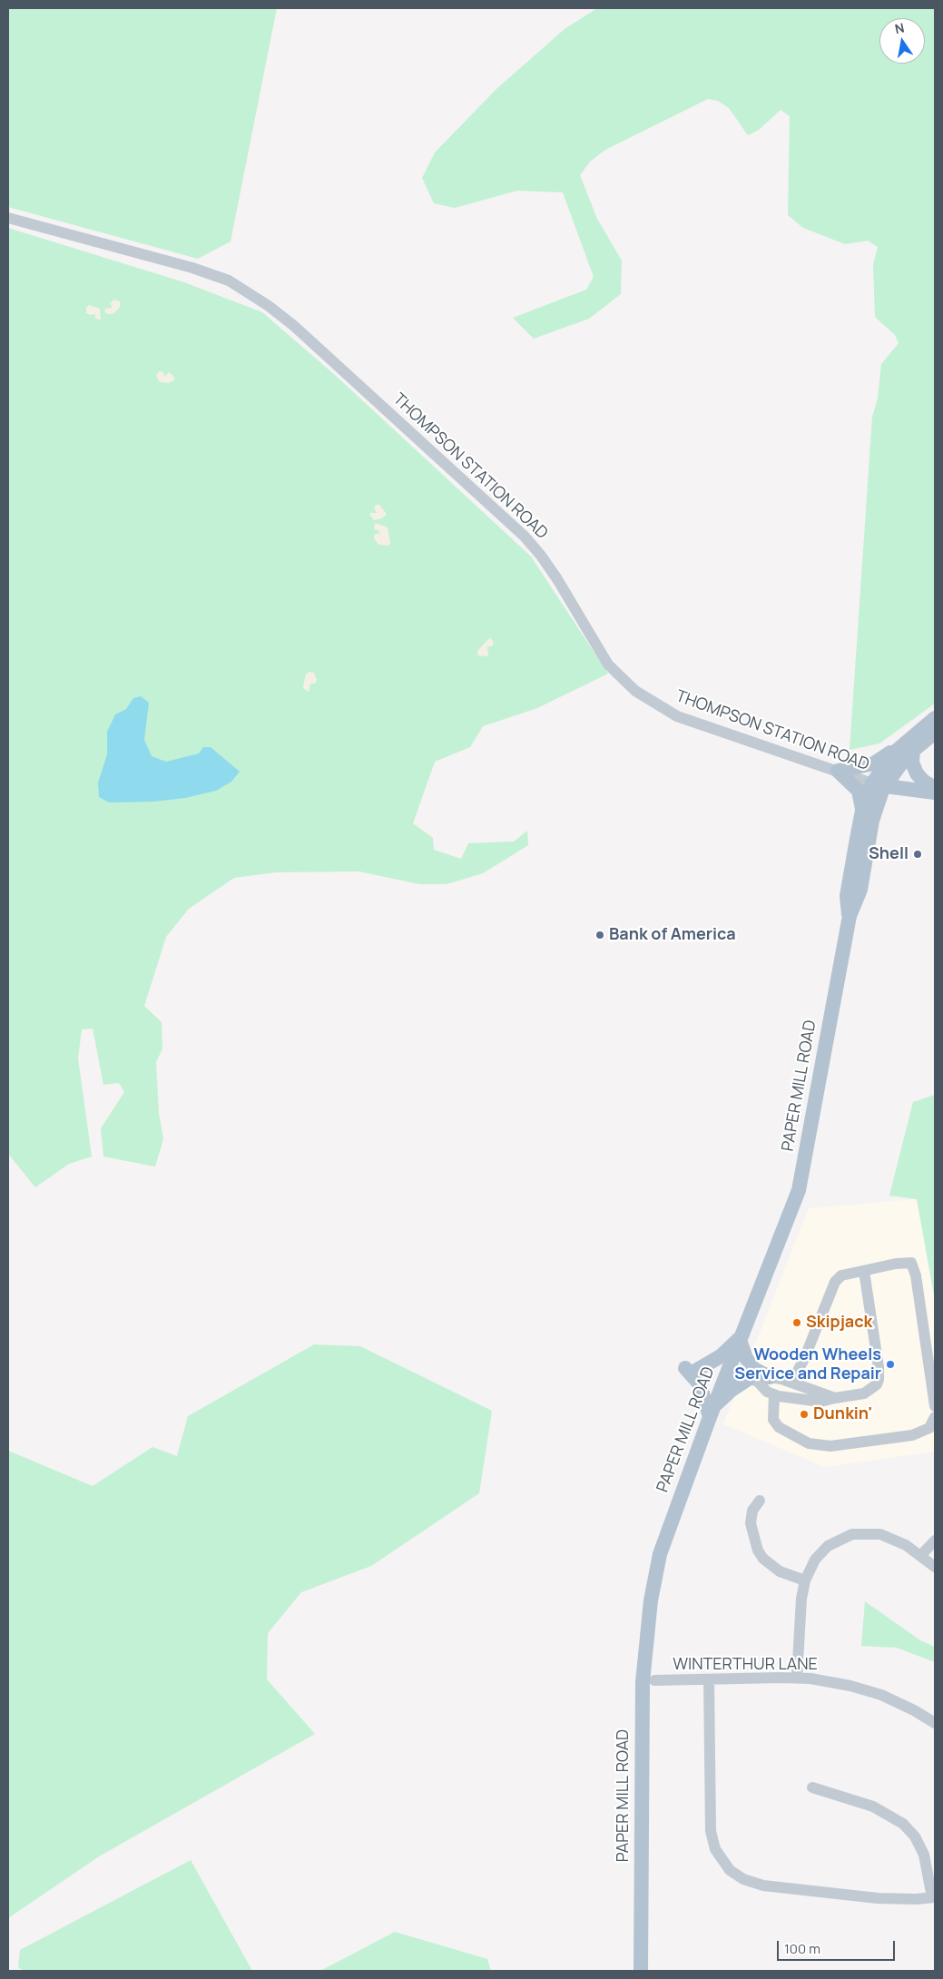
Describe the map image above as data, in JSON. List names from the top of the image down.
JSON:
{
  "streets": {
    "main road": ["PAPER MILL ROAD"],
    "street": ["THOMPSON STATION ROAD", "WINTERTHUR LANE"]
  },
  "crossings": [
    ["THOMPSON STATION ROAD", "PAPER MILL ROAD"]
  ],
  "places": [
    "Shell",
    "Bank of America",
    "Skipjack",
    "Wooden Wheels Service and Repair",
    "Dunkin'"
  ],
  "scale_bar": "100 m",
  "north": "top"
}
